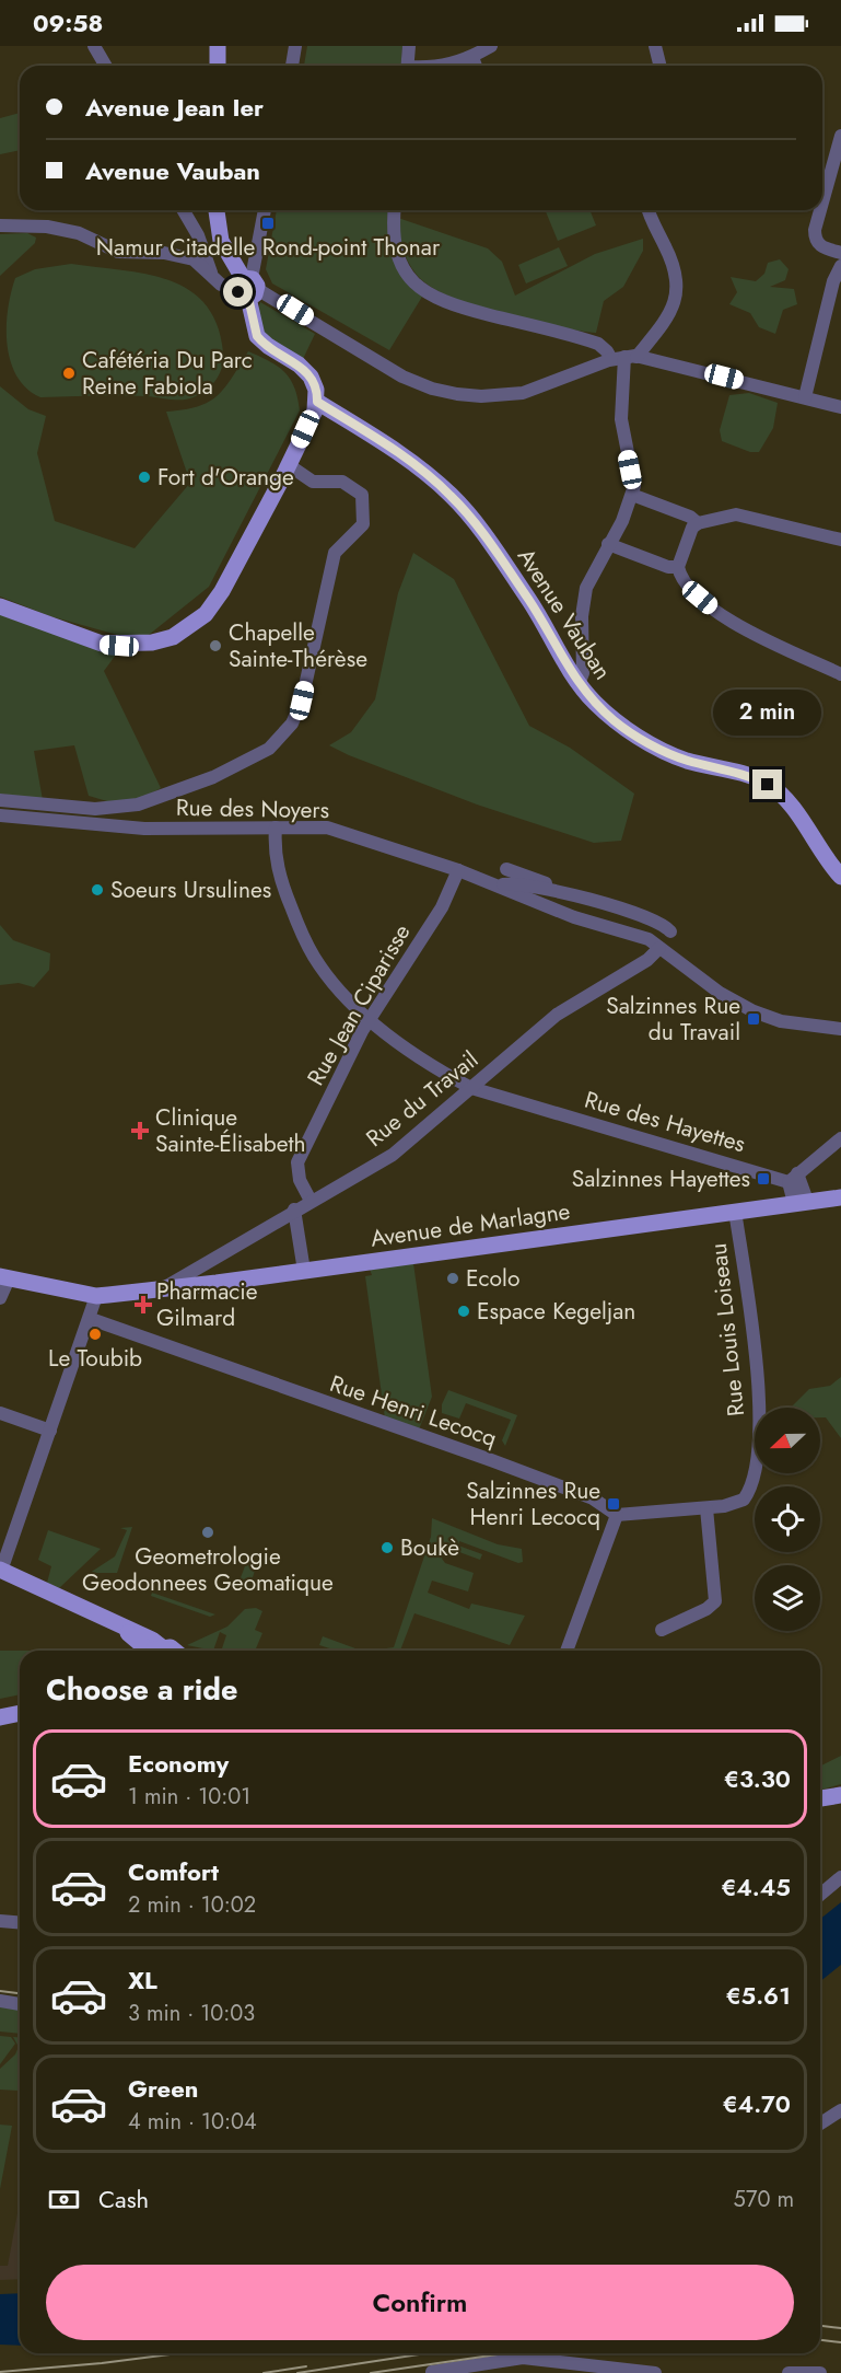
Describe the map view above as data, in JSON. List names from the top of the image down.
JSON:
{
  "streets": {
    "main road": ["Avenue Vauban", "Avenue de Marlagne"],
    "street": [
      "Rue des Noyers",
      "Rue Jean Ciparisse",
      "Rue du Travail",
      "Rue des Hayettes",
      "Rue Louis Loiseau",
      "Rue Henri Lecocq"
    ]
  },
  "crossings": [
    ["Rue des Noyers", "Rue Jean Ciparisse"],
    ["Rue des Noyers", "Rue du Travail"],
    ["Rue des Noyers", "Rue des Hayettes"],
    ["Rue Jean Ciparisse", "Rue du Travail"],
    ["Rue Jean Ciparisse", "Rue des Hayettes"],
    ["Rue du Travail", "Rue des Hayettes"],
    ["Rue du Travail", "Avenue de Marlagne"],
    ["Rue des Hayettes", "Avenue de Marlagne"],
    ["Avenue de Marlagne", "Rue Louis Loiseau"]
  ],
  "places": {
    "transit": [
      "Namur Citadelle Rond-point Thonar",
      "Salzinnes Rue du Travail",
      "Salzinnes Hayettes",
      "Salzinnes Rue Henri Lecocq"
    ],
    "other": [
      "Cafétéria Du Parc Reine Fabiola",
      "Fort d'Orange",
      "Chapelle Sainte-Thérèse",
      "Soeurs Ursulines",
      "Ecolo",
      "Espace Kegeljan",
      "Le Toubib",
      "Geometrologie Geodonnees Geomatique",
      "Boukè"
    ],
    "health": ["Clinique Sainte-Élisabeth", "Pharmacie Gilmard"]
  },
  "north": "left",
  "page": {
    "status": "09:58",
    "banner": ["Avenue Jean Ier", "Avenue Vauban"],
    "bubble": "2 min",
    "heading": "Choose a ride",
    "list": [
      {
        "name": "Economy",
        "note": "1 min · 10:01",
        "value": "€3.30"
      },
      {
        "name": "Comfort",
        "note": "2 min · 10:02",
        "value": "€4.45"
      },
      {
        "name": "XL",
        "note": "3 min · 10:03",
        "value": "€5.61"
      },
      {
        "name": "Green",
        "note": "4 min · 10:04",
        "value": "€4.70"
      }
    ],
    "pay": ["Cash", "570 m"],
    "buttons": "Confirm"
  }
}
